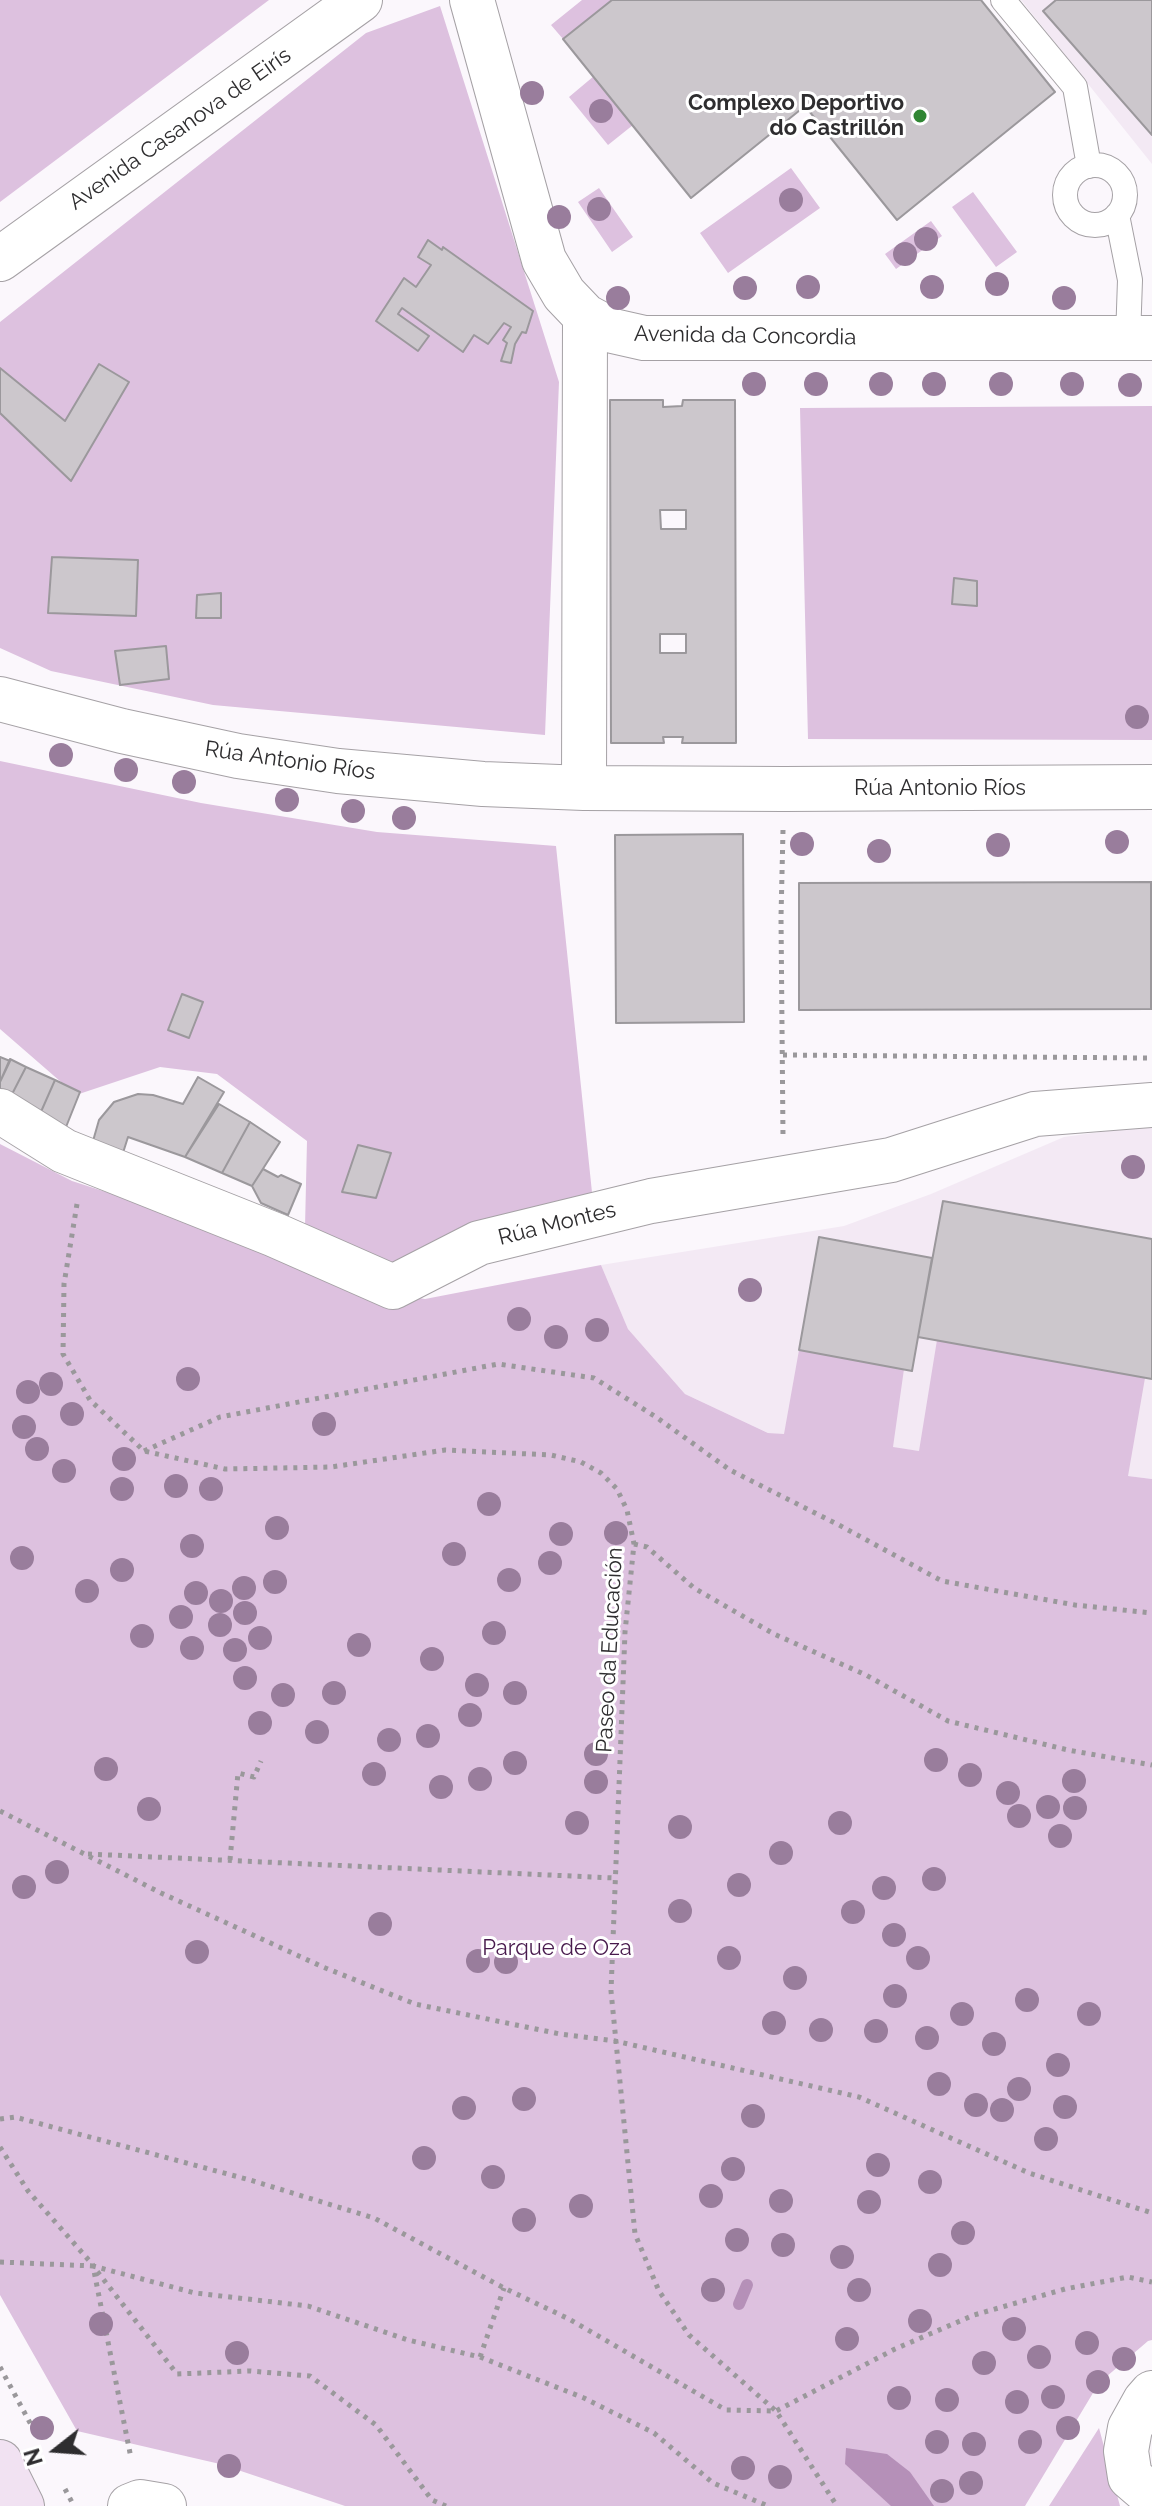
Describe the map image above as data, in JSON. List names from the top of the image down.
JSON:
{
  "streets": {
    "street": [
      "Avenida Casanova de Eirís",
      "Avenida da Concordia",
      "Rúa Antonio Ríos",
      "Rúa Montes"
    ],
    "path": ["Paseo da Educación"]
  },
  "parks": ["Parque de Oza"],
  "places": ["Complexo Deportivo do Castrillón"],
  "north": "left"
}
